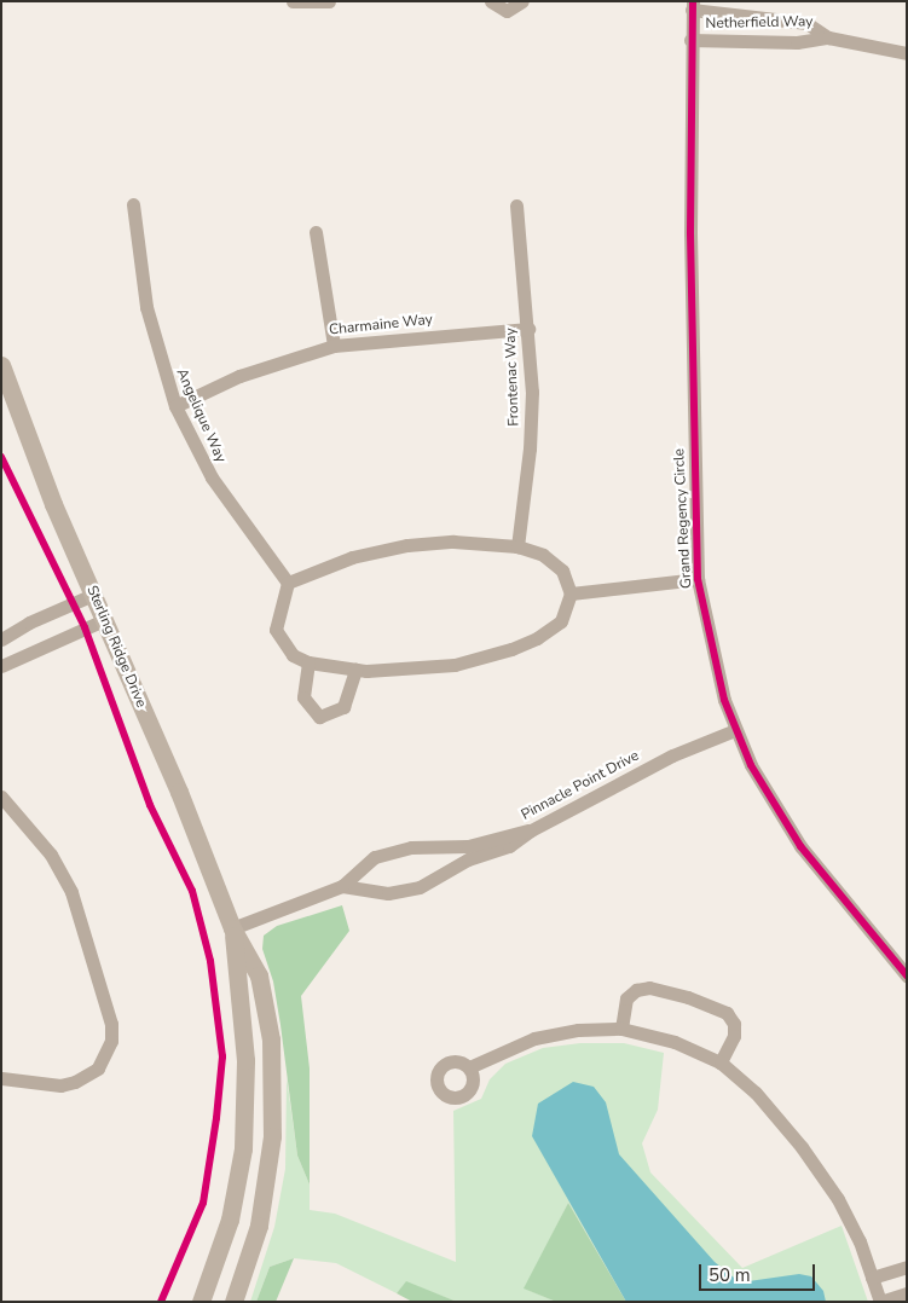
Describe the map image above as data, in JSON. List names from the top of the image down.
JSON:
{
  "streets": {
    "street": [
      "Netherfield Way",
      "Charmaine Way",
      "Frontenac Way",
      "Angelique Way",
      "Grand Regency Circle",
      "Sterling Ridge Drive",
      "Pinnacle Point Drive"
    ]
  },
  "crossings": [
    ["Netherfield Way", "Grand Regency Circle"],
    ["Charmaine Way", "Frontenac Way"],
    ["Charmaine Way", "Angelique Way"],
    ["Grand Regency Circle", "Pinnacle Point Drive"]
  ],
  "scale_bar": "50 m"
}
